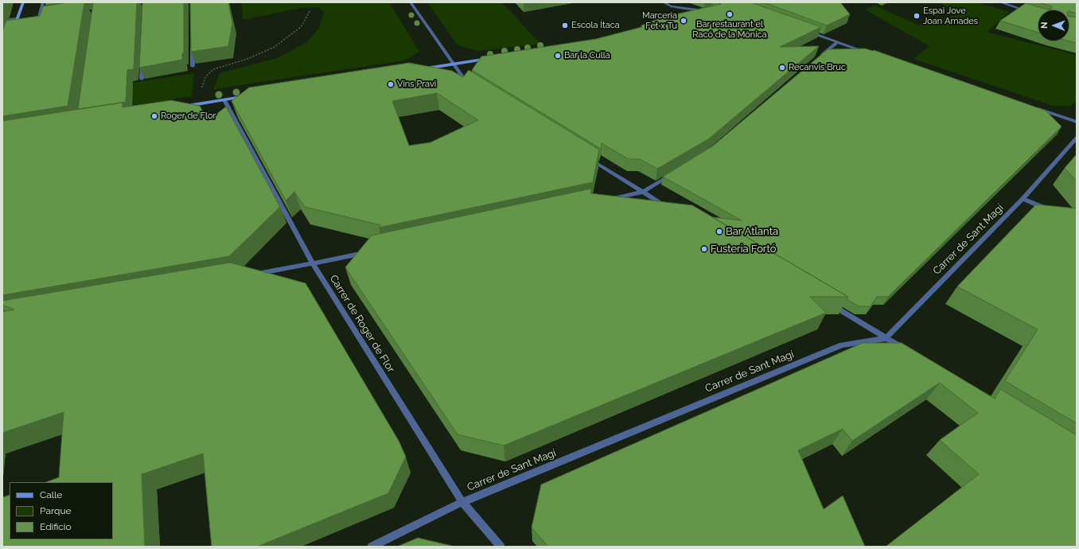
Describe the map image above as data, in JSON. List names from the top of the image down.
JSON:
{
  "streets": {
    "street": ["Carrer de Sant Magí", "Carrer de Roger de Flor"]
  },
  "crossings": [
    ["Carrer de Sant Magí", "Carrer de Roger de Flor"]
  ],
  "places": [
    "Bar restaurant el Racó de la Mònica",
    "Espai Jove Joan Amades",
    "Marceria Fet x Tu",
    "Escola Ítaca",
    "Bar la Culla",
    "Recanvis Bruc",
    "Vins Pravi",
    "Roger de Flor",
    "Bar Atlanta",
    "Fusteria Fortó"
  ],
  "legend": ["Calle", "Parque", "Edificio"],
  "north": "left"
}
